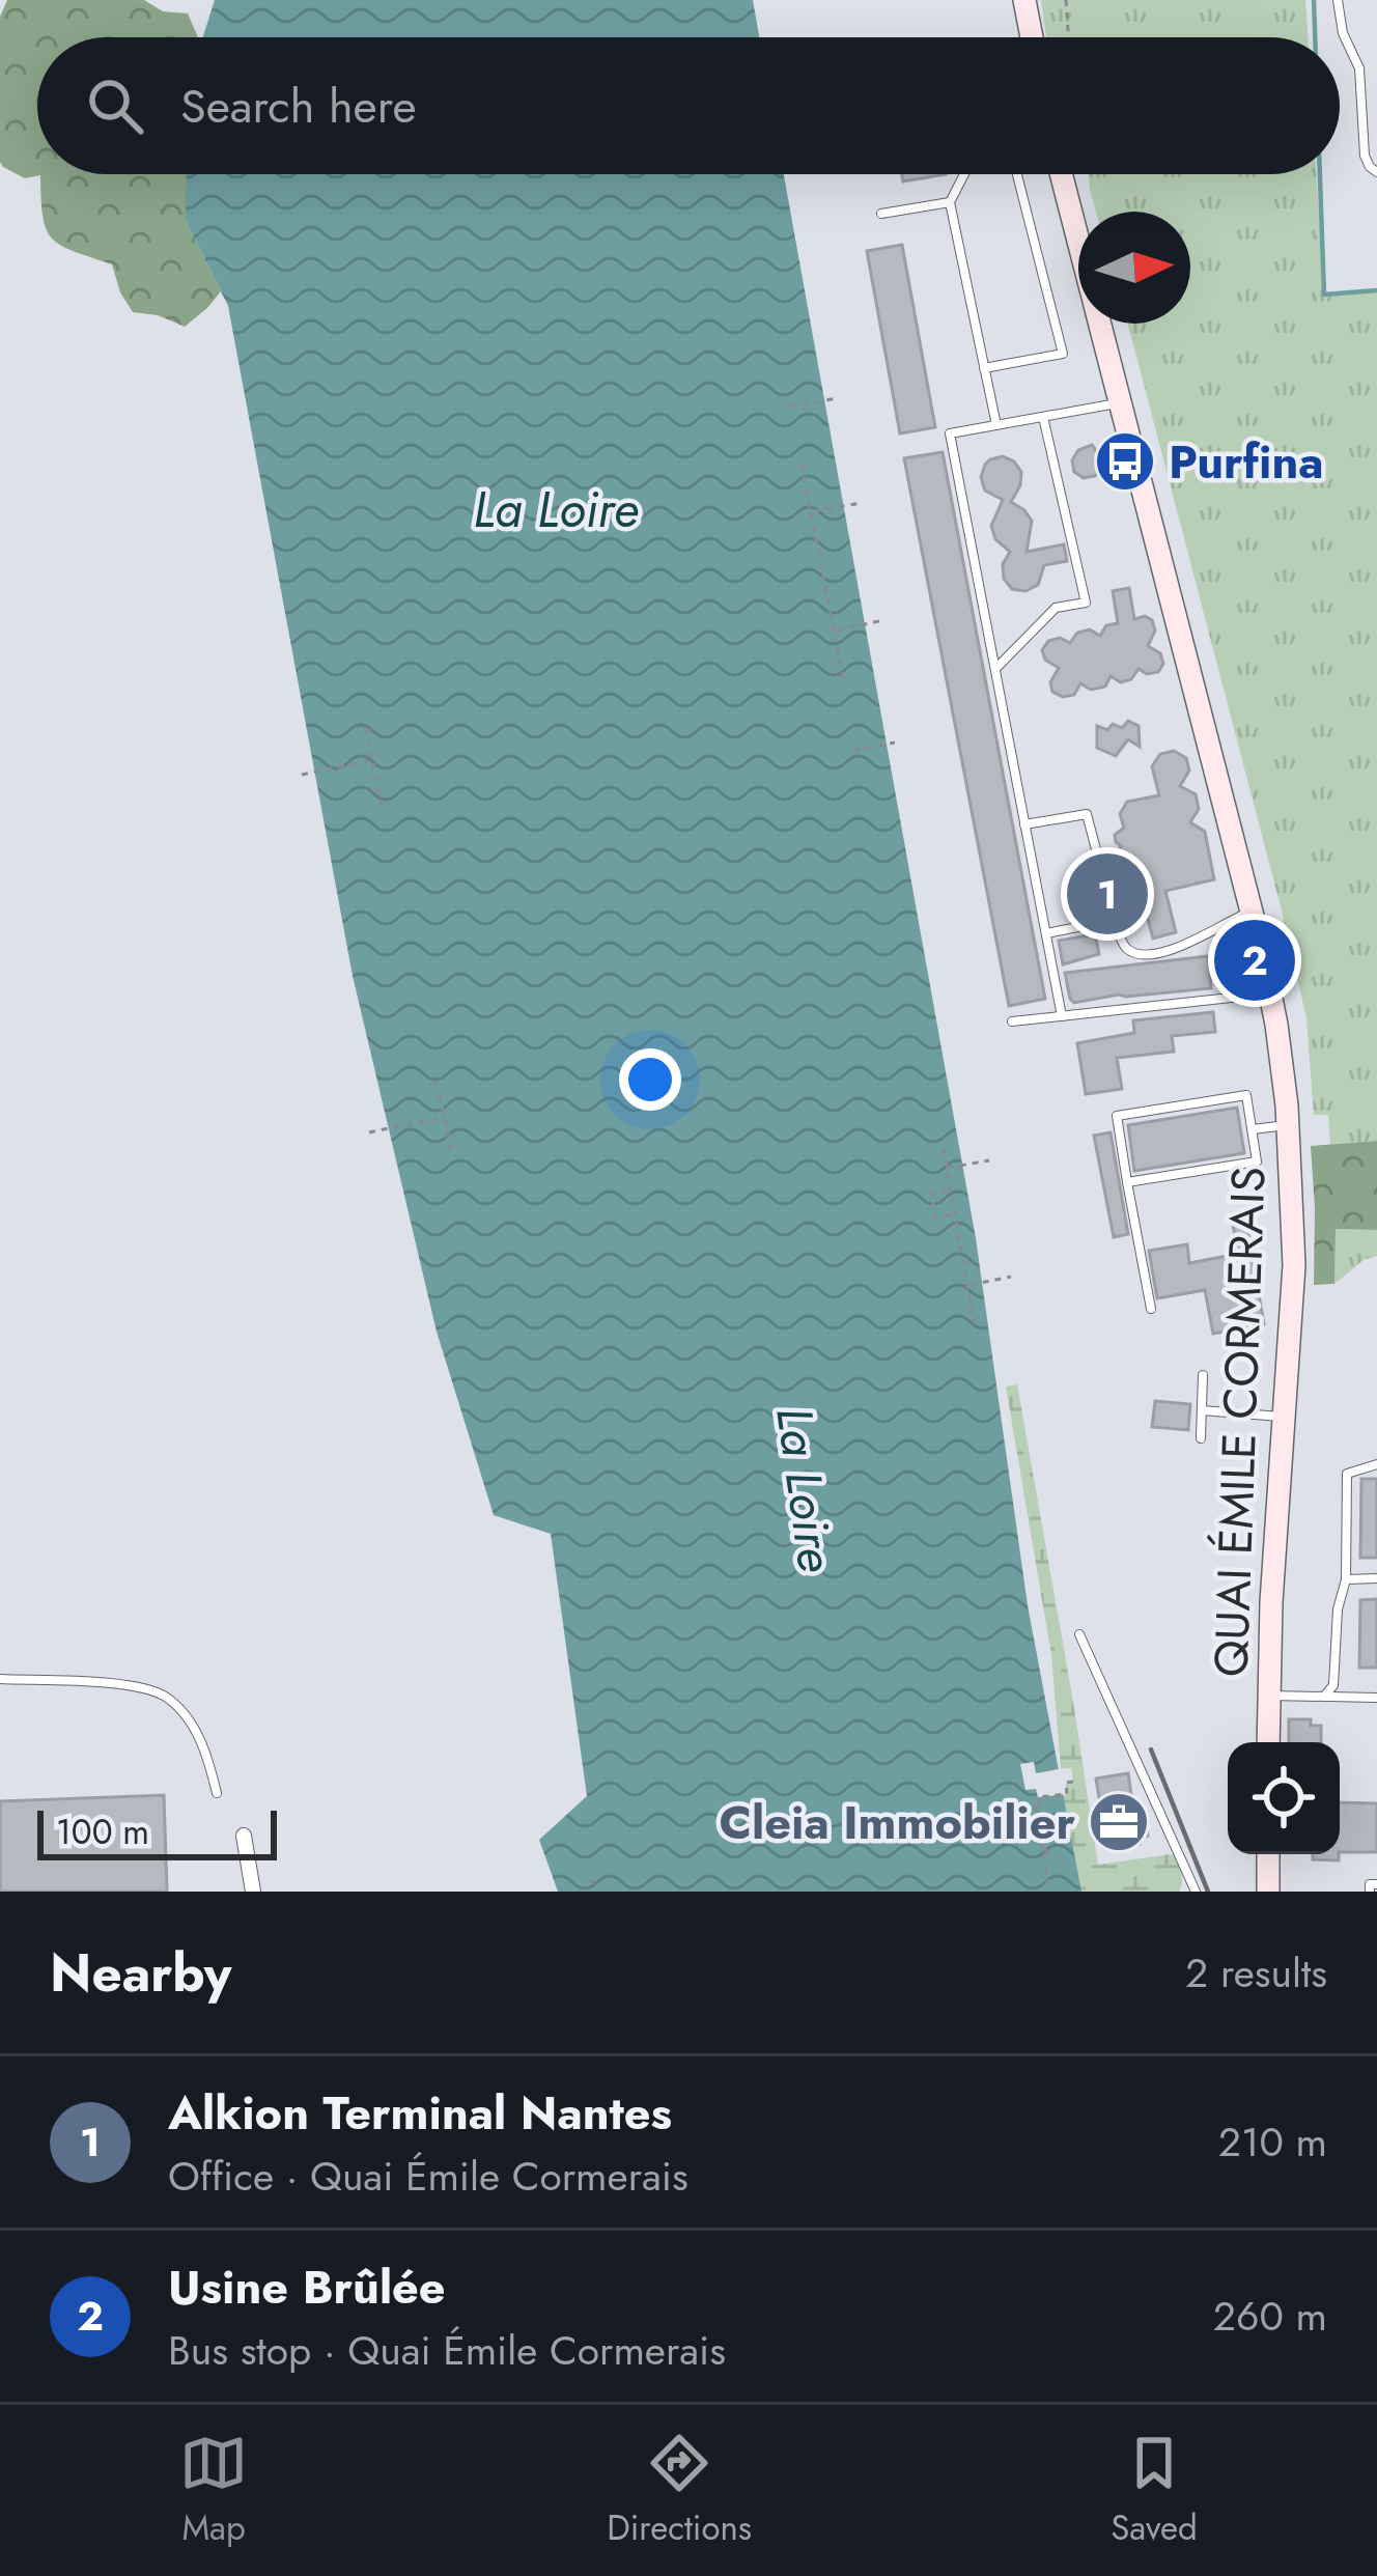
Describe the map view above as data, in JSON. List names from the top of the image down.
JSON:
{
  "streets": {
    "main road": ["QUAI ÉMILE CORMERAIS"]
  },
  "water": ["La Loire"],
  "places": {
    "bus stop": ["Purfina"],
    "office": ["Cleia Immobilier"]
  },
  "scale_bar": "100 m",
  "north": "right",
  "page": {
    "search": "Search here",
    "pins": ["1", "2"],
    "scale": "100 m",
    "heading": ["Nearby", "2 results"],
    "list": [
      {
        "mark": "1",
        "name": "Alkion Terminal Nantes",
        "note": "Office · Quai Émile Cormerais",
        "value": "210 m"
      },
      {
        "mark": "2",
        "name": "Usine Brûlée",
        "note": "Bus stop · Quai Émile Cormerais",
        "value": "260 m"
      }
    ],
    "nav": ["Map", "Directions", "Saved"]
  }
}
